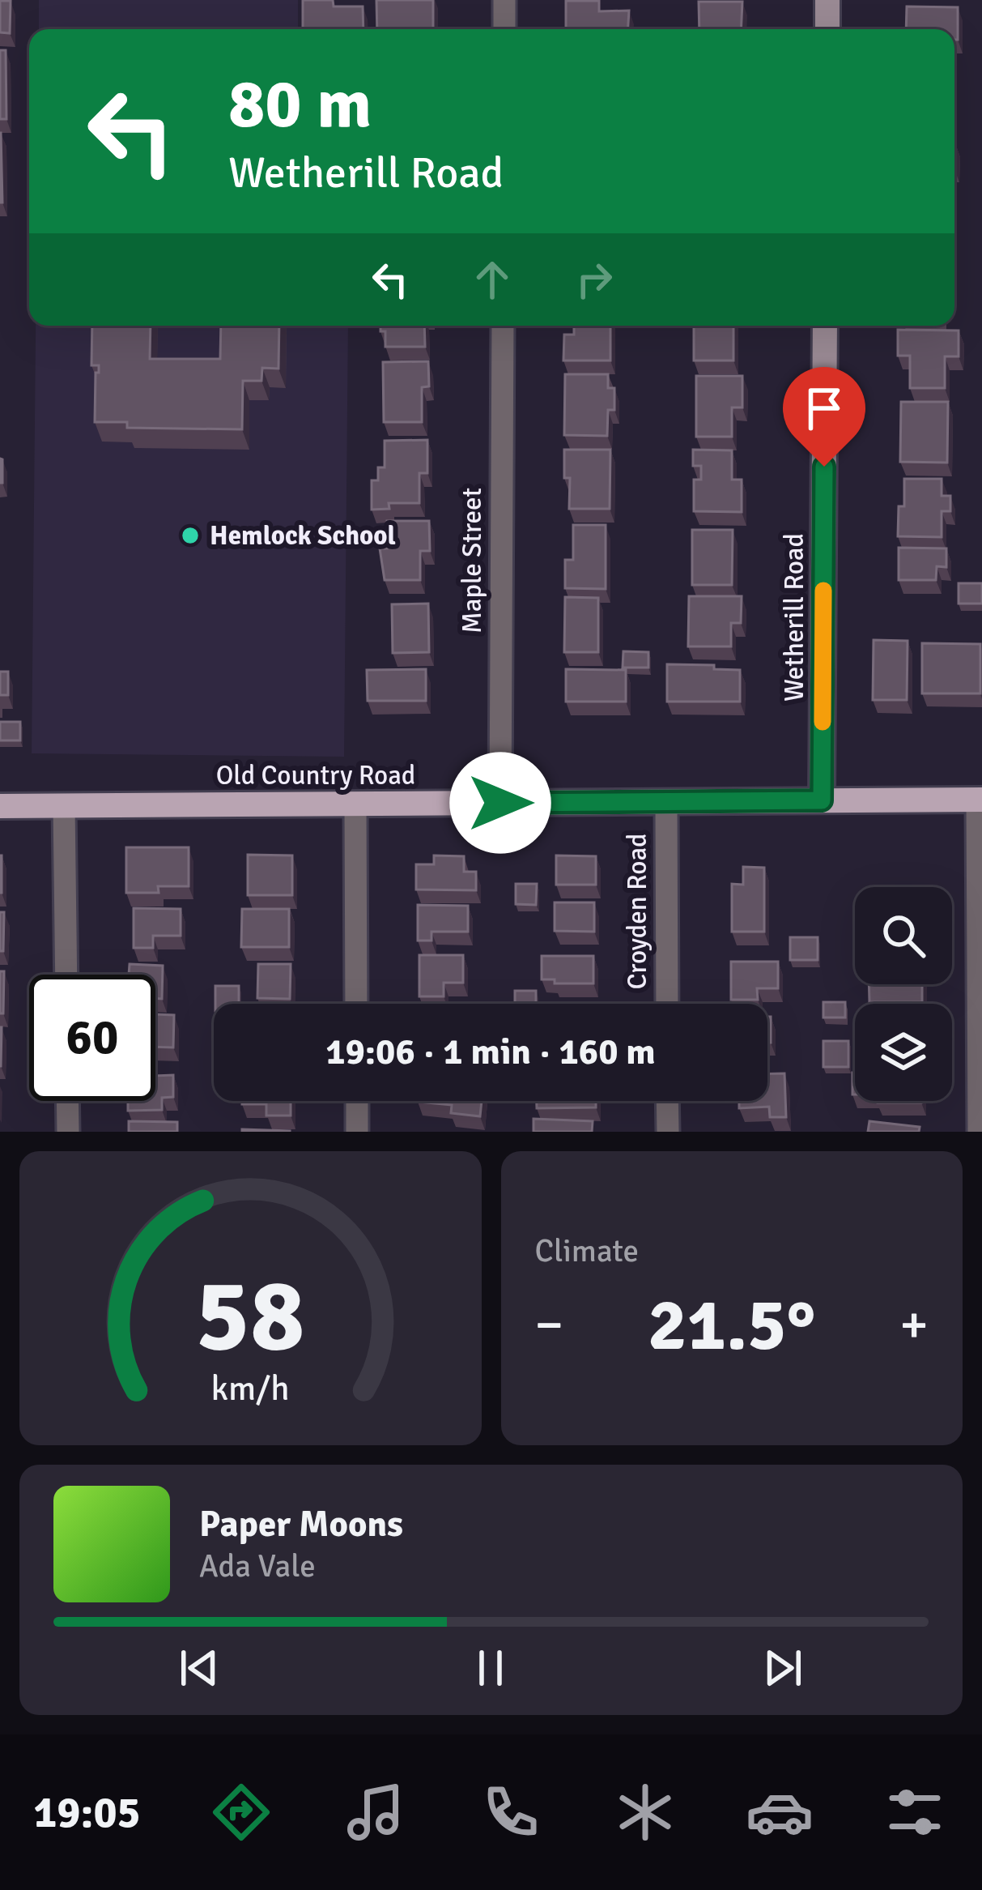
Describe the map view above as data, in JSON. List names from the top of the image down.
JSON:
{
  "streets": {
    "main road": ["Old Country Road"],
    "street": ["Maple Street", "Wetherill Road", "Croyden Road"]
  },
  "crossings": [
    ["Maple Street", "Old Country Road"],
    ["Wetherill Road", "Old Country Road"],
    ["Old Country Road", "Croyden Road"]
  ],
  "places": ["Hemlock School"],
  "page": {
    "turn": ["80 m", "Wetherill Road"],
    "limit": "60",
    "trip": "19:06 · 1 min · 160 m",
    "tile": "Climate",
    "heat": ["−", "21.5°", "+"],
    "song": ["Paper Moons", "Ada Vale"],
    "tabs": "19:05",
    "gauge": ["58", "km/h"]
  }
}
